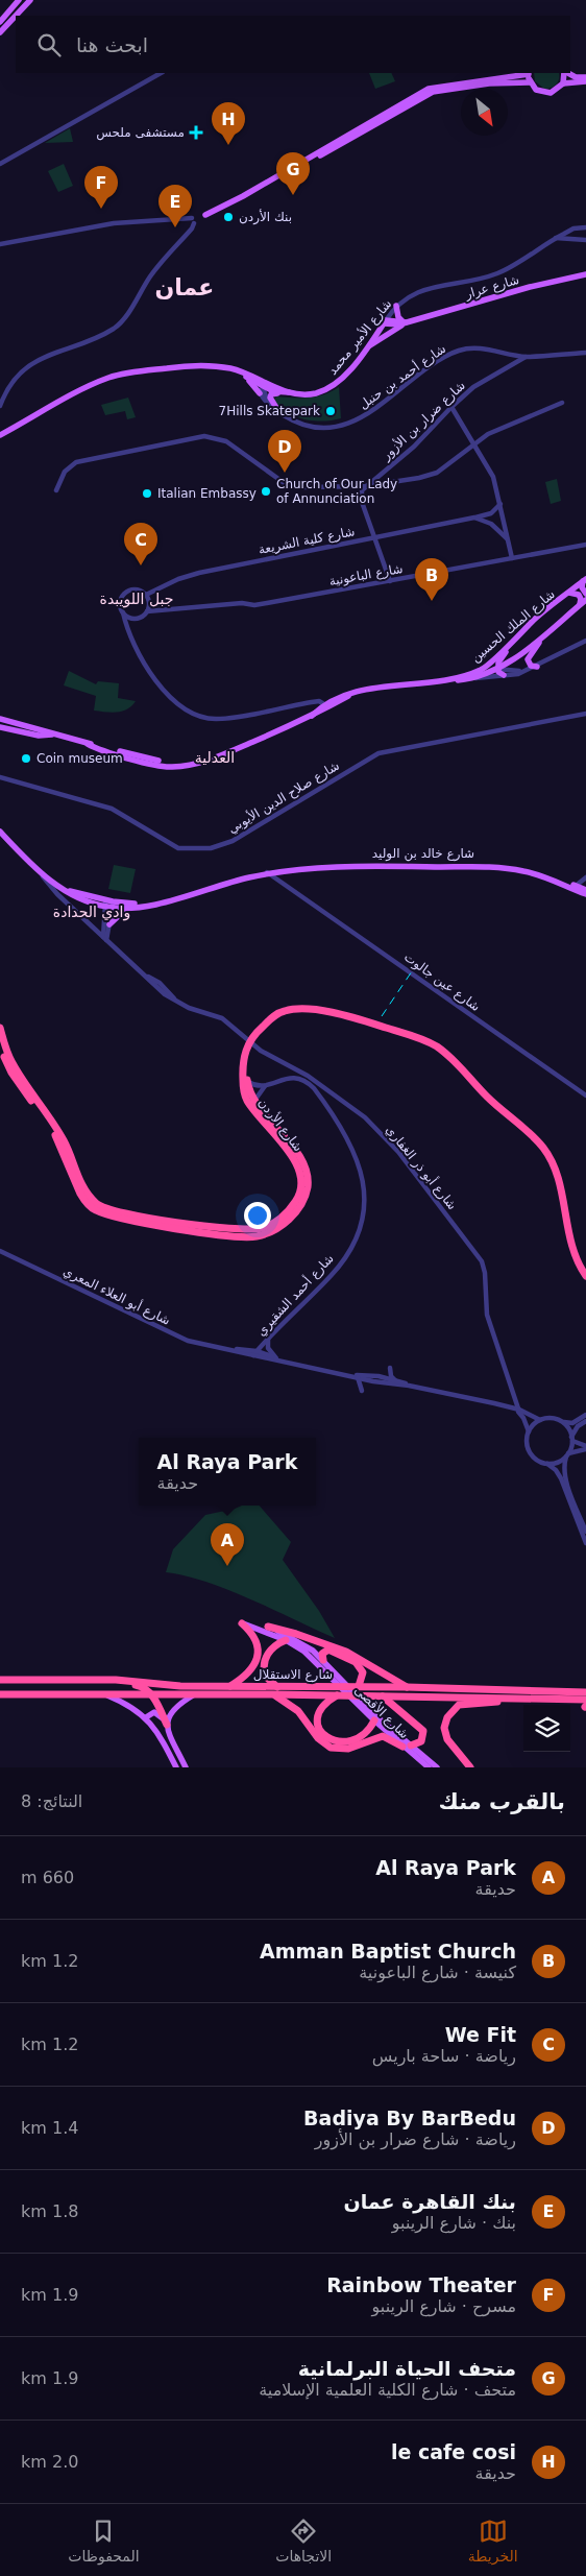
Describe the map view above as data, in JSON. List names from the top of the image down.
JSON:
{
  "streets": {
    "highway": ["شارع الأردن", "شارع الاستقلال"],
    "main road": [
      "شارع عرار",
      "شارع الأمير محمد",
      "شارع الملك الحسين",
      "شارع خالد بن الوليد",
      "شارع الأقصى"
    ],
    "street": [
      "شارع أحمد بن حنبل",
      "شارع ضرار بن الأزور",
      "شارع كلية الشريعة",
      "شارع الباعونية",
      "شارع صلاح الدين الأيوبي",
      "شارع عين جالوت",
      "شارع أبو ذر الغفاري",
      "شارع أحمد الشقيري",
      "شارع أبو العلاء المعري"
    ]
  },
  "crossings": [
    ["شارع عرار", "شارع الأمير محمد"],
    ["شارع الأمير محمد", "شارع أحمد بن حنبل"],
    ["شارع أحمد بن حنبل", "شارع ضرار بن الأزور"],
    ["شارع كلية الشريعة", "شارع الباعونية"],
    ["شارع خالد بن الوليد", "شارع عين جالوت"],
    ["شارع خالد بن الوليد", "شارع أبو ذر الغفاري"],
    ["شارع أبو ذر الغفاري", "شارع أبو العلاء المعري"],
    ["شارع أحمد الشقيري", "شارع أبو العلاء المعري"]
  ],
  "districts": [
    "عمان",
    "جبل اللويبدة",
    "العدلية",
    "وادي الحدادة"
  ],
  "places": {
    "health": ["مستشفى ملحس"],
    "other": [
      "بنك الأردن",
      "7Hills Skatepark",
      "Church of Our Lady of Annunciation",
      "Italian Embassy",
      "Coin museum"
    ]
  },
  "north": "bottom right",
  "page": {
    "search": "ابحث هنا",
    "pins": [
      "H",
      "G",
      "F",
      "E",
      "D",
      "C",
      "B",
      "A"
    ],
    "popup": ["Al Raya Park", "حديقة"],
    "heading": ["بالقرب منك", "النتائج: 8"],
    "list": [
      {
        "mark": "A",
        "name": "Al Raya Park",
        "note": "حديقة",
        "value": "660 m"
      },
      {
        "mark": "B",
        "name": "Amman Baptist Church",
        "note": "كنيسة · شارع الباعونية",
        "value": "1.2 km"
      },
      {
        "mark": "C",
        "name": "We Fit",
        "note": "رياضة · ساحة باريس",
        "value": "1.2 km"
      },
      {
        "mark": "D",
        "name": "Badiya By BarBedu",
        "note": "رياضة · شارع ضرار بن الأزور",
        "value": "1.4 km"
      },
      {
        "mark": "E",
        "name": "بنك القاهرة عمان",
        "note": "بنك · شارع الرينبو",
        "value": "1.8 km"
      },
      {
        "mark": "F",
        "name": "Rainbow Theater",
        "note": "مسرح · شارع الرينبو",
        "value": "1.9 km"
      },
      {
        "mark": "G",
        "name": "متحف الحياة البرلمانية",
        "note": "متحف · شارع الكلية العلمية الإسلامية",
        "value": "1.9 km"
      },
      {
        "mark": "H",
        "name": "le cafe cosi",
        "note": "حديقة",
        "value": "2.0 km"
      }
    ],
    "nav": ["الخريطة", "الاتجاهات", "المحفوظات"]
  }
}
